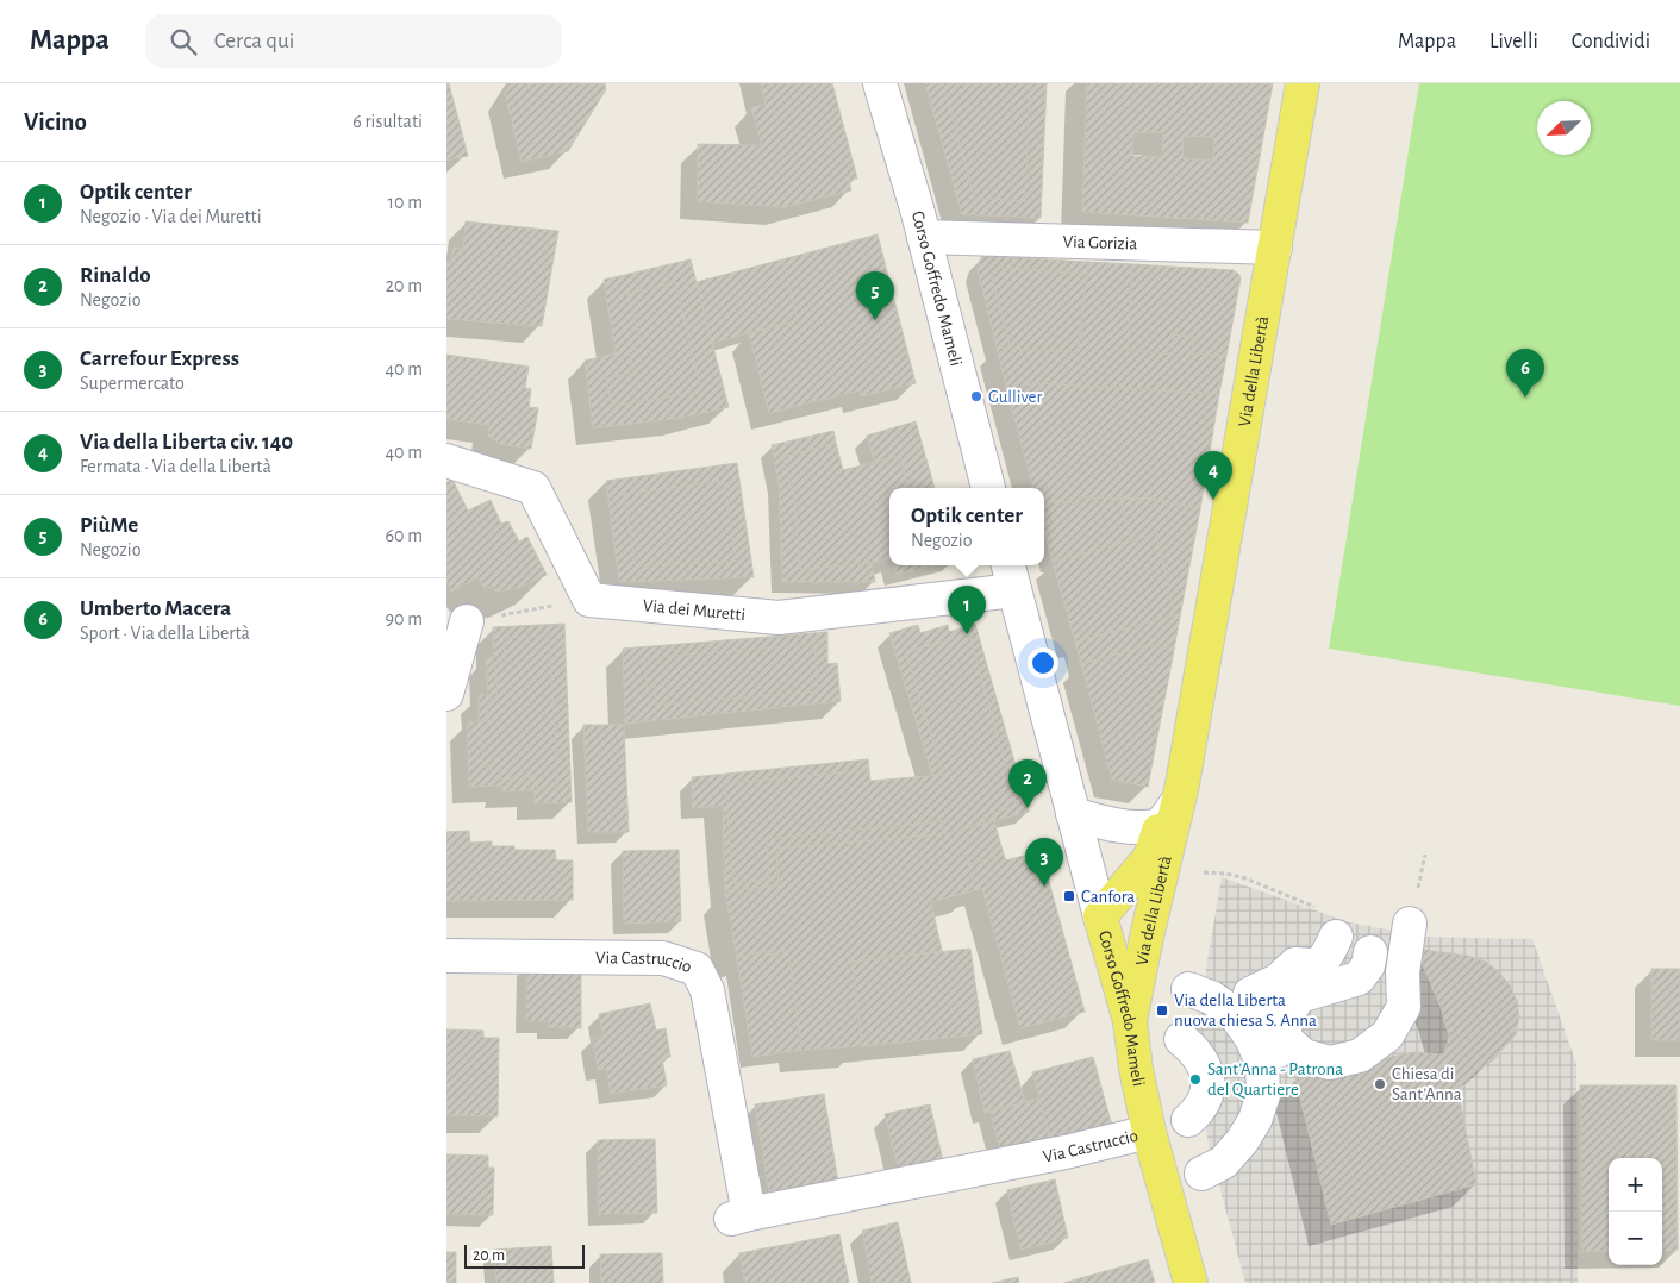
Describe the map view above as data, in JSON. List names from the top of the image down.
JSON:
{
  "streets": {
    "main road": ["Corso Goffredo Mameli", "Via della Libertà"],
    "street": ["Via Gorizia", "Via dei Muretti", "Via Castruccio"]
  },
  "crossings": [
    ["Via Gorizia", "Corso Goffredo Mameli"],
    ["Via Gorizia", "Via della Libertà"],
    ["Corso Goffredo Mameli", "Via della Libertà"],
    ["Corso Goffredo Mameli", "Via dei Muretti"],
    ["Corso Goffredo Mameli", "Via Castruccio"]
  ],
  "places": {
    "other": ["Gulliver", "Sant'Anna - Patrona del Quartiere", "Chiesa di Sant'Anna"],
    "transit": ["Canfora", "Via della Liberta nuova chiesa S. Anna"]
  },
  "scale_bar": "20 m",
  "north": "bottom left",
  "page": {
    "header": "Mappa",
    "search": "Cerca qui",
    "nav": ["Mappa", "Livelli", "Condividi"],
    "heading": ["Vicino", "6 risultati"],
    "list": [
      {
        "mark": "1",
        "name": "Optik center",
        "note": "Negozio · Via dei Muretti",
        "value": "10 m"
      },
      {
        "mark": "2",
        "name": "Rinaldo",
        "note": "Negozio",
        "value": "20 m"
      },
      {
        "mark": "3",
        "name": "Carrefour Express",
        "note": "Supermercato",
        "value": "40 m"
      },
      {
        "mark": "4",
        "name": "Via della Liberta civ. 140",
        "note": "Fermata · Via della Libertà",
        "value": "40 m"
      },
      {
        "mark": "5",
        "name": "PiùMe",
        "note": "Negozio",
        "value": "60 m"
      },
      {
        "mark": "6",
        "name": "Umberto Macera",
        "note": "Sport · Via della Libertà",
        "value": "90 m"
      }
    ],
    "pins": [
      "5",
      "6",
      "4",
      "1",
      "2",
      "3"
    ],
    "popup": ["Optik center", "Negozio"],
    "map_buttons": ["+", "−"],
    "scale": "20 m"
  }
}
